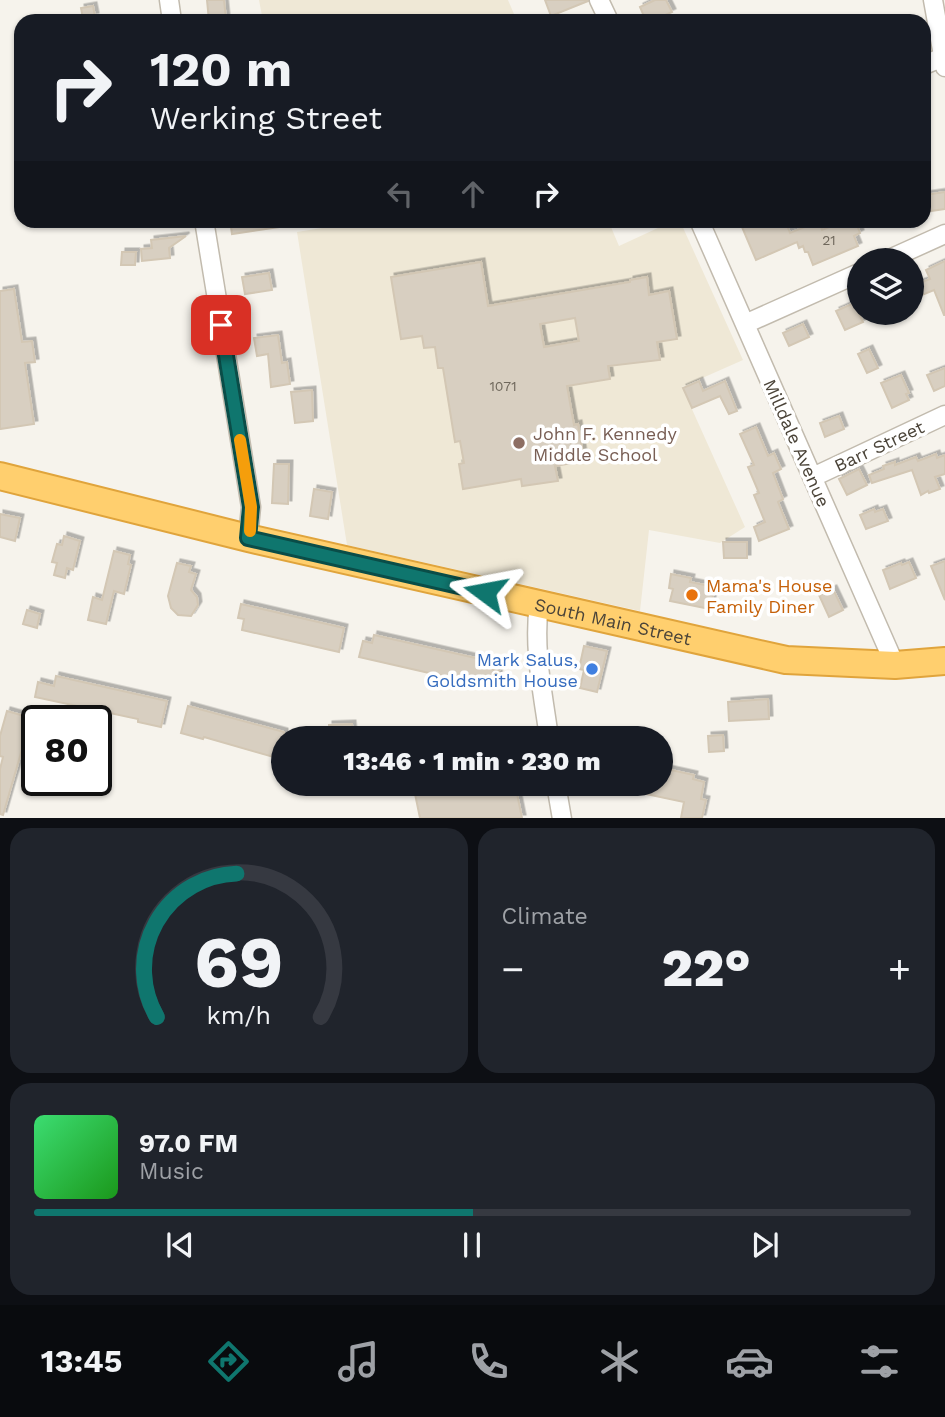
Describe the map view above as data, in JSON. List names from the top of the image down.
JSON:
{
  "streets": {
    "highway": ["South Main Street"],
    "street": ["Milldale Avenue", "Barr Street"]
  },
  "crossings": [
    ["Milldale Avenue", "Barr Street"],
    ["Milldale Avenue", "South Main Street"]
  ],
  "places": ["John F. Kennedy Middle School", "Mama's House Family Diner", "Mark Salus, Goldsmith House"],
  "house_numbers": ["21", "1071"],
  "page": {
    "turn": ["120 m", "Werking Street"],
    "limit": "80",
    "trip": "13:46 · 1 min · 230 m",
    "tile": "Climate",
    "heat": ["−", "22°", "+"],
    "song": ["97.0 FM", "Music"],
    "tabs": "13:45",
    "gauge": ["69", "km/h"]
  }
}
